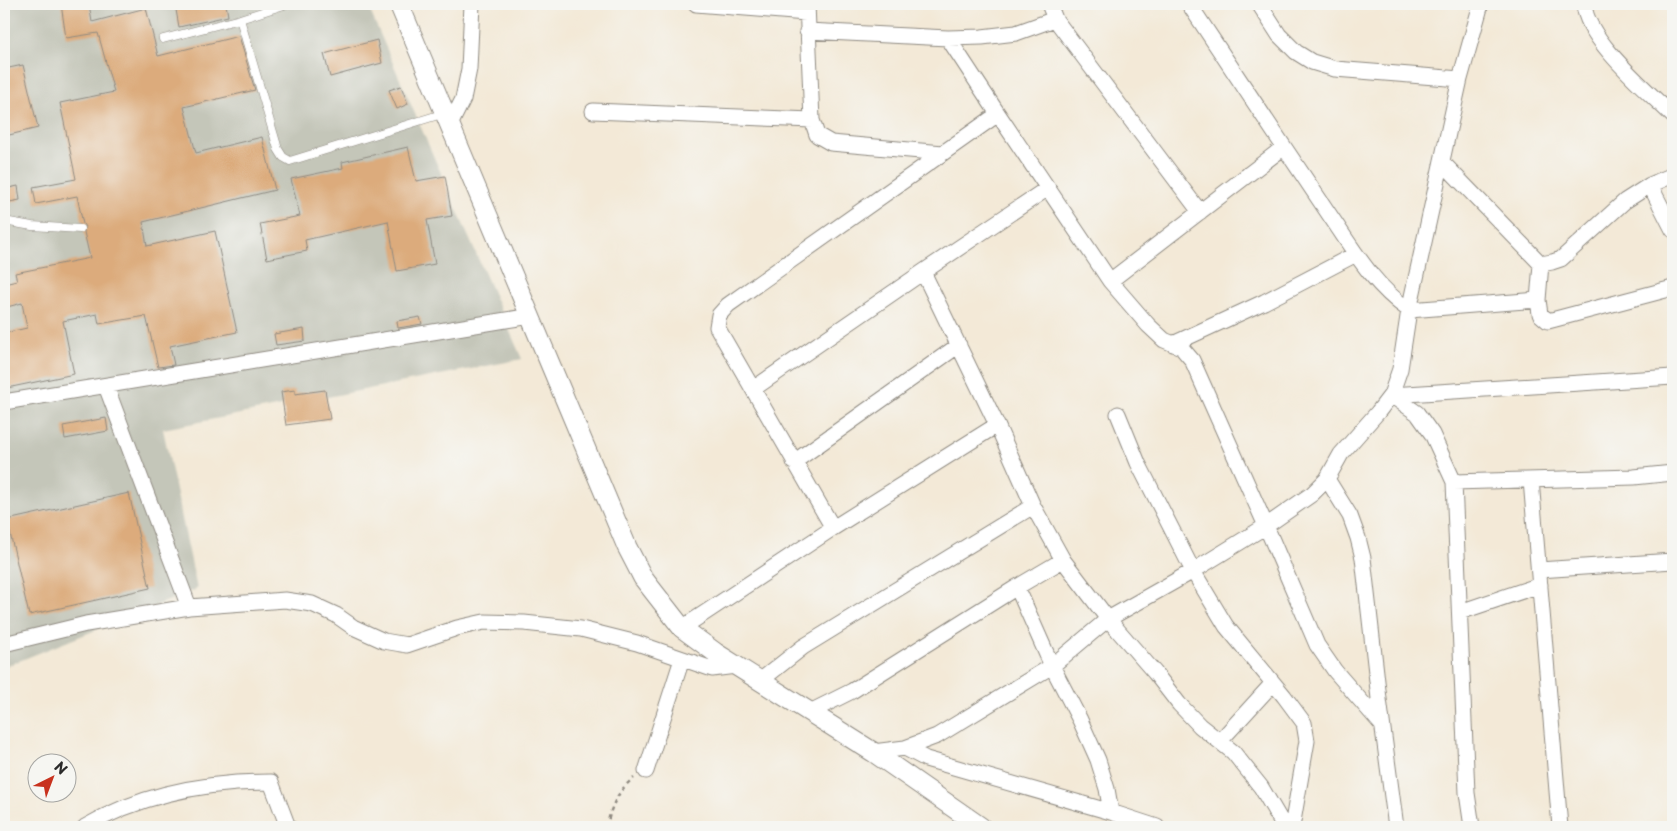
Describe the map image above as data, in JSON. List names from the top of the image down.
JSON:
{
  "north": "top right"
}
